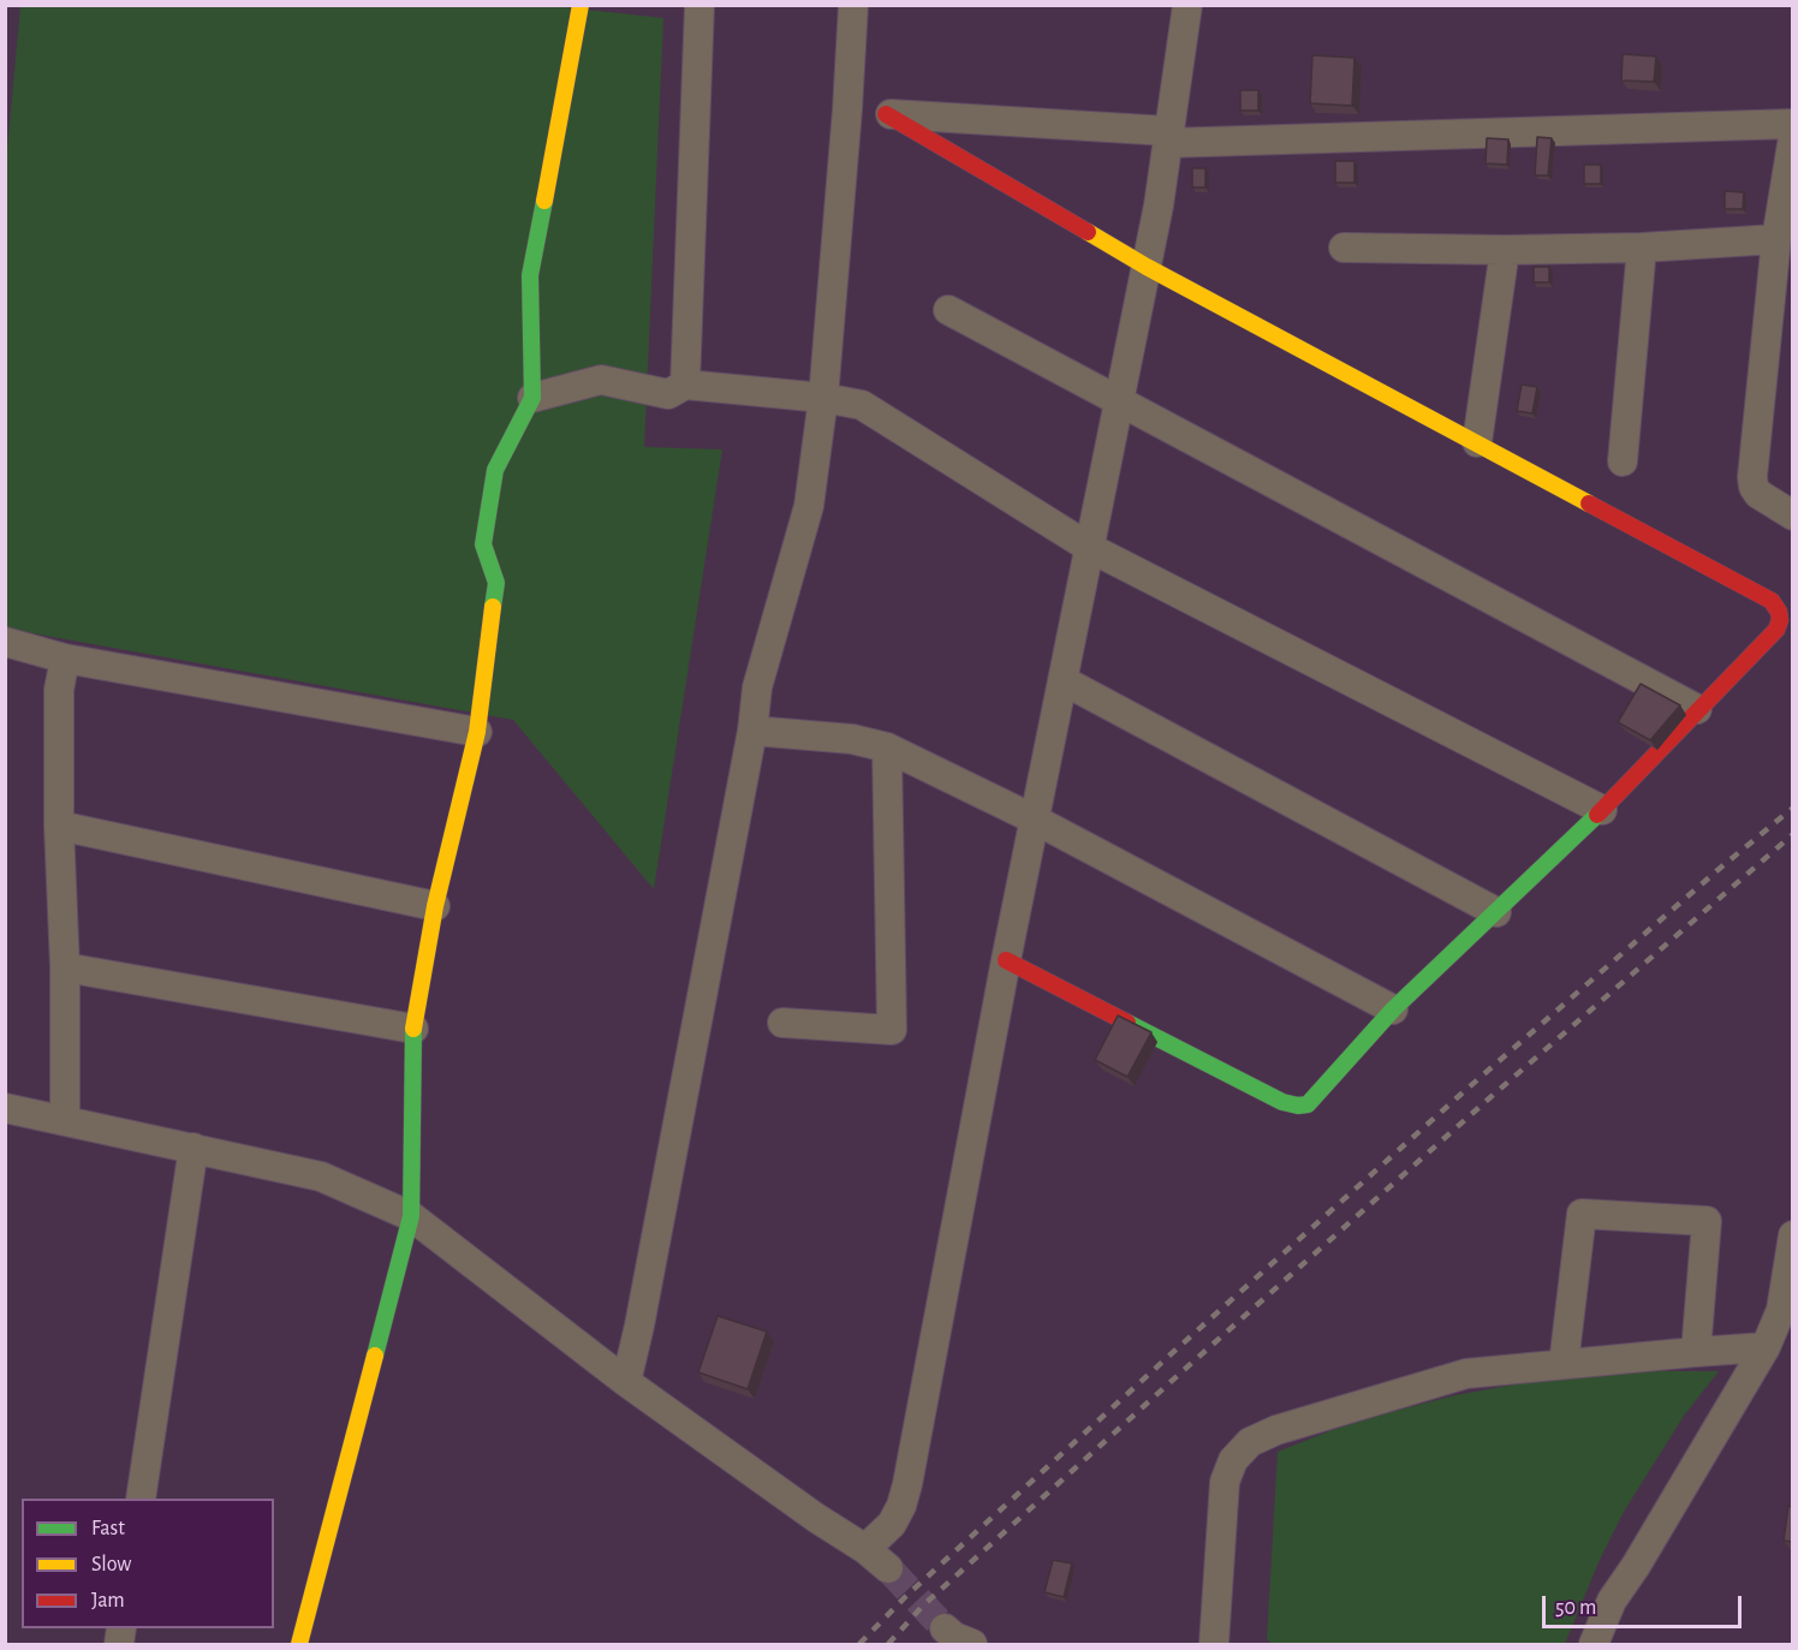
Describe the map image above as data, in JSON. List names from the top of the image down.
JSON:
{
  "legend": ["Fast", "Slow", "Jam"],
  "scale_bar": "50 m"
}
